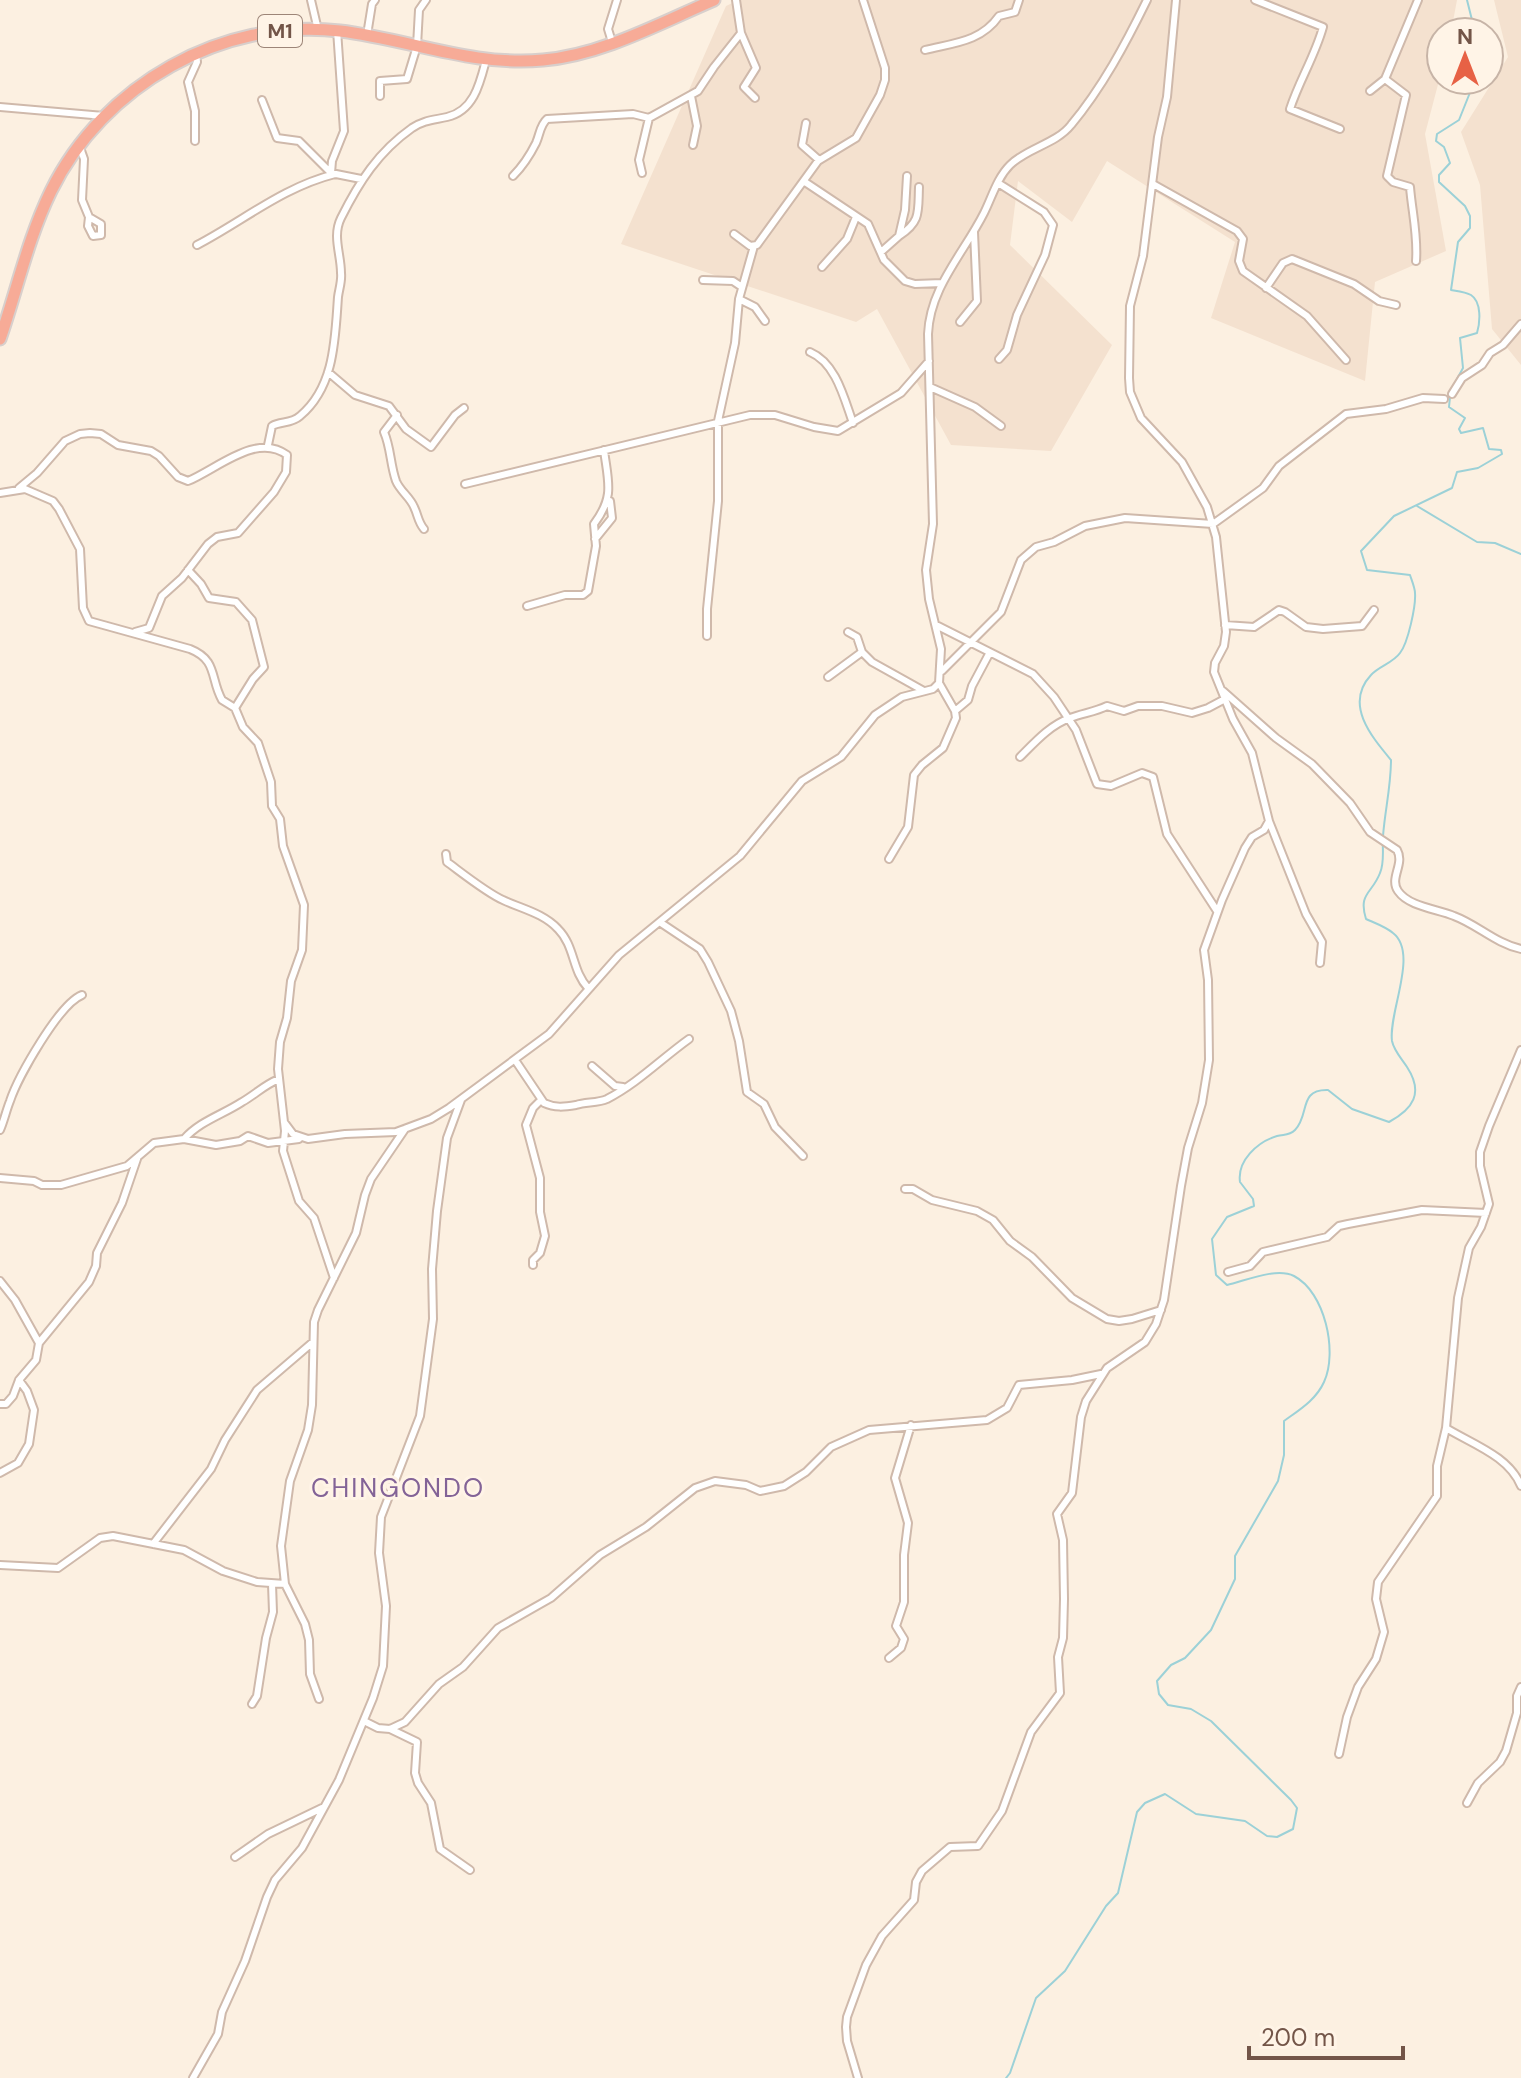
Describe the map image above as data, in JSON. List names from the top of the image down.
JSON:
{
  "streets": {
    "highway": ["M1"]
  },
  "districts": ["CHINGONDO"],
  "scale_bar": "200 m",
  "north": "top"
}
